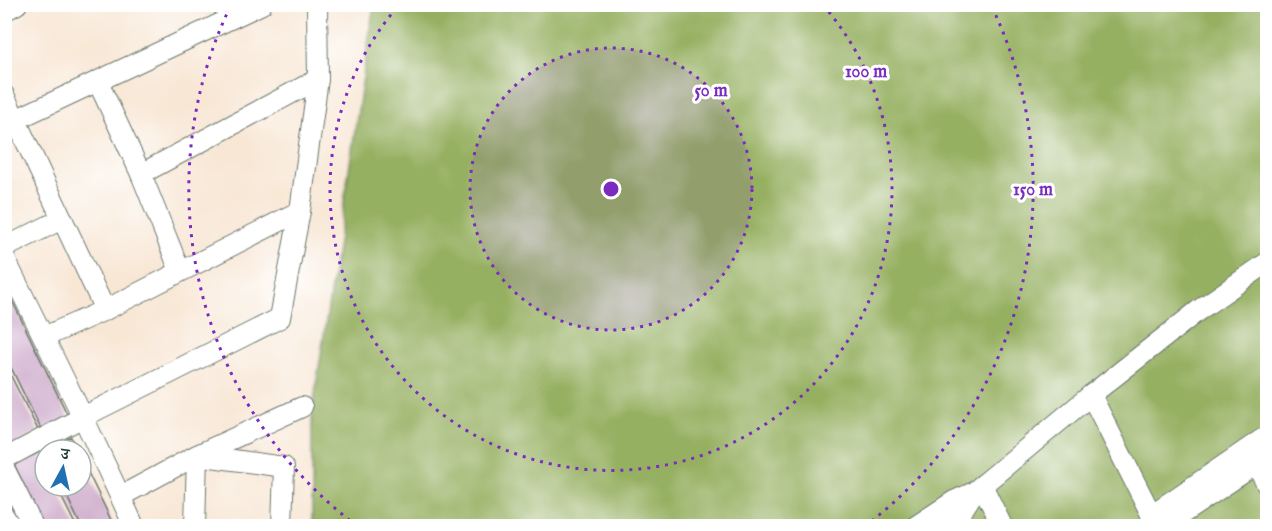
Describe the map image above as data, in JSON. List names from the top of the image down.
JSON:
{
  "north": "top",
  "rings": ["100 m", "50 m", "150 m"]
}
